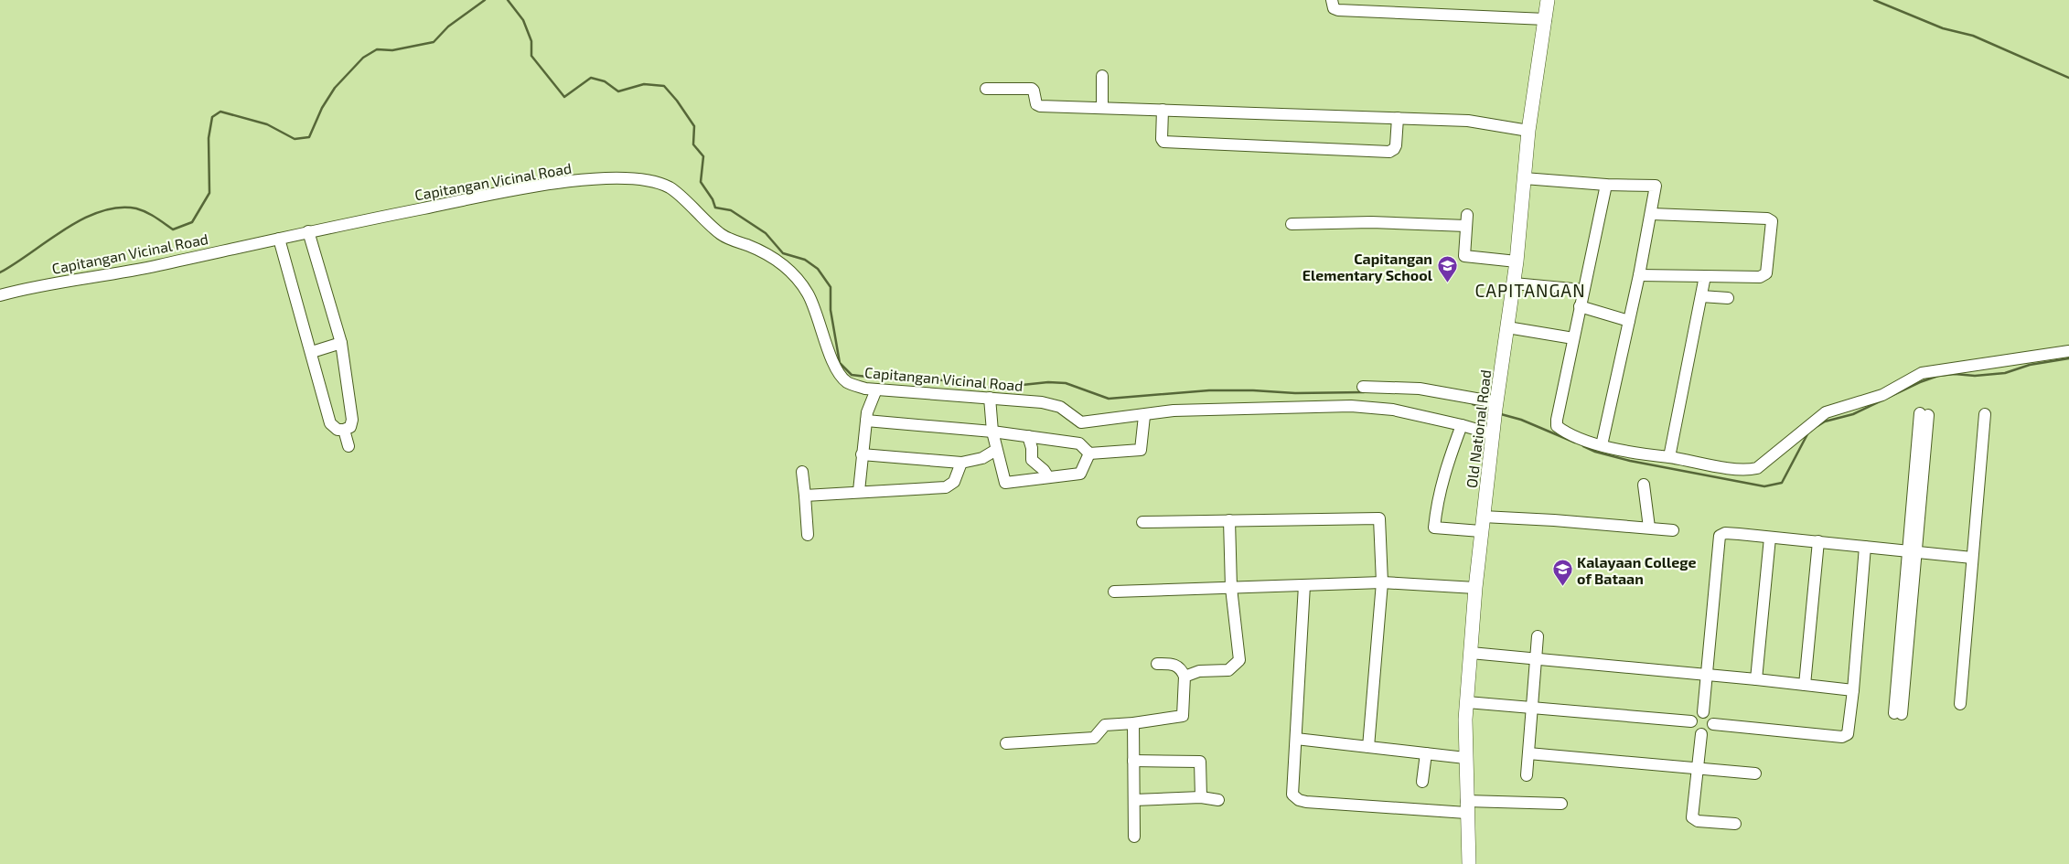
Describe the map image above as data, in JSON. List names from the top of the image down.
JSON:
{
  "streets": {
    "main road": ["Old National Road"],
    "street": ["Capitangan Vicinal Road"]
  },
  "crossings": [
    ["Capitangan Vicinal Road", "Old National Road"]
  ],
  "districts": ["CAPITANGAN"],
  "places": {
    "school or university": ["Capitangan Elementary School", "Kalayaan College of Bataan"]
  }
}
